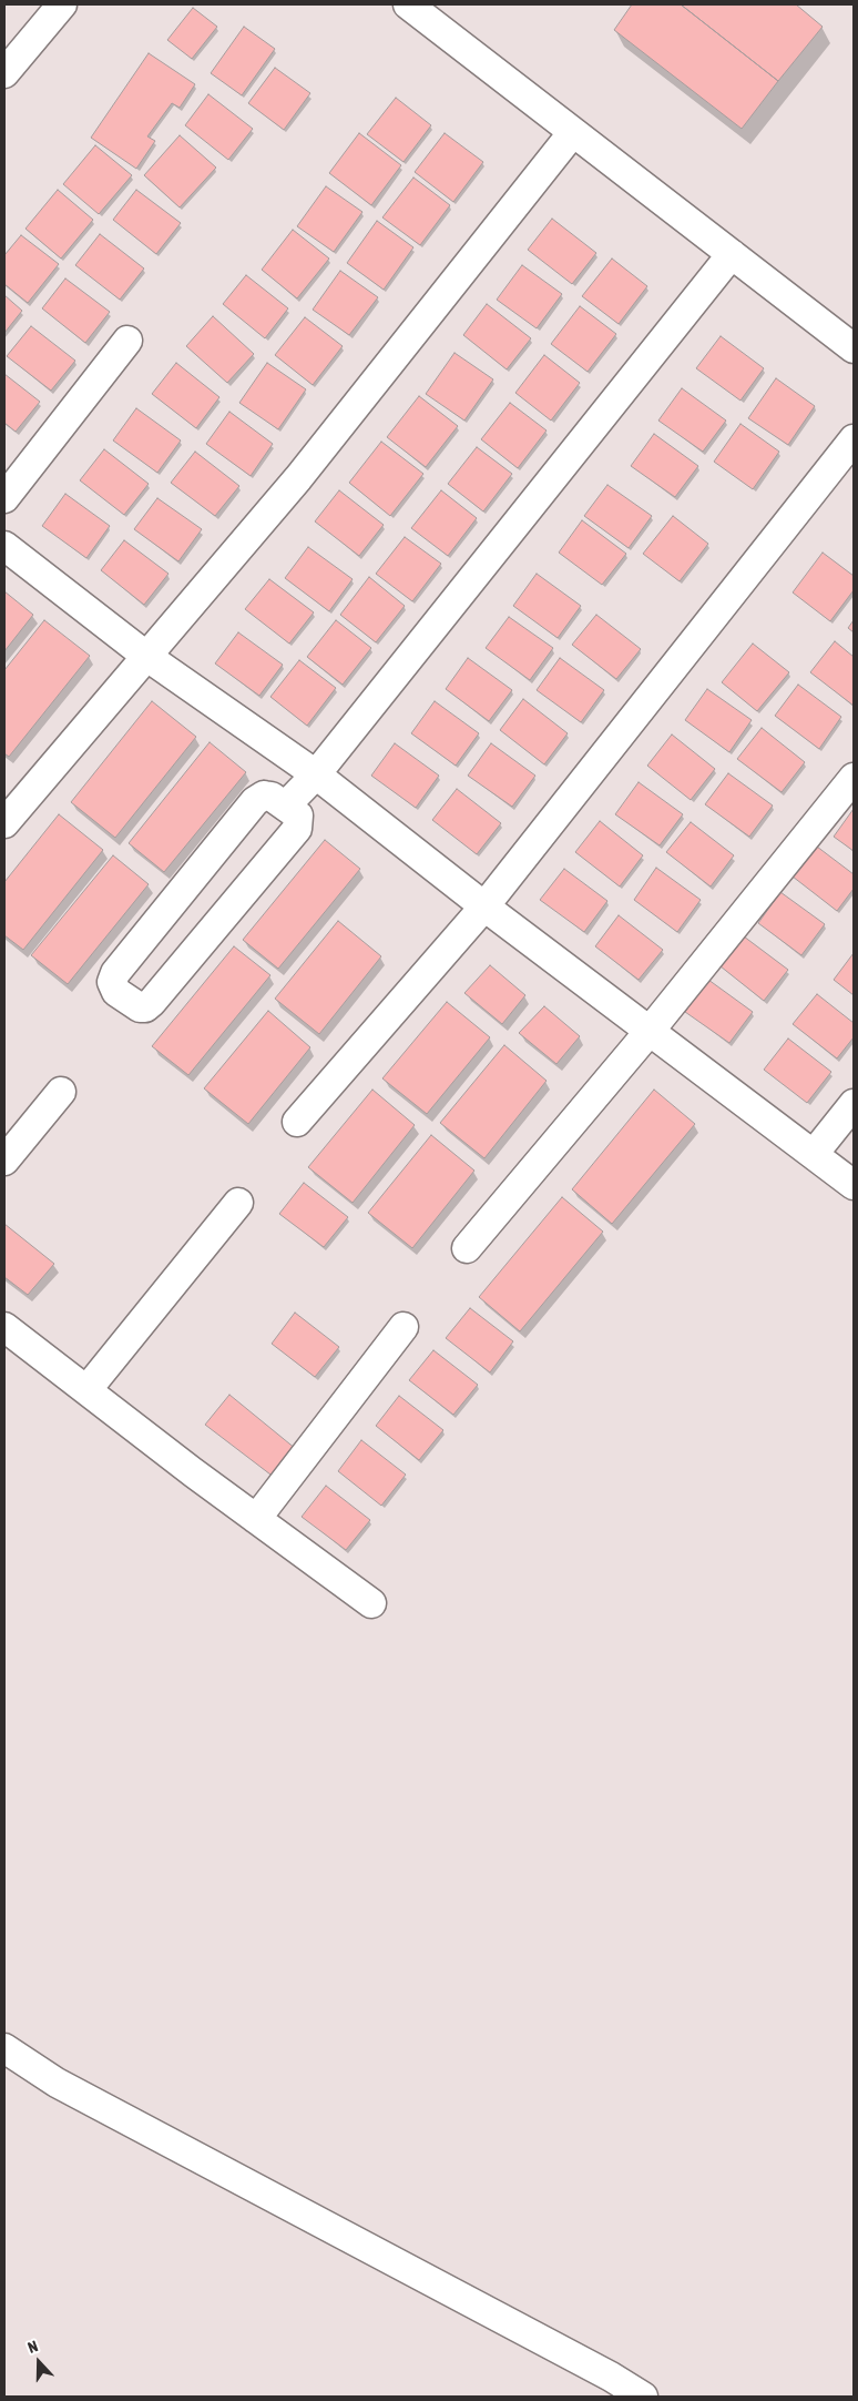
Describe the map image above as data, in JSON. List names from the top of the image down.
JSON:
{
  "north": "top"
}
